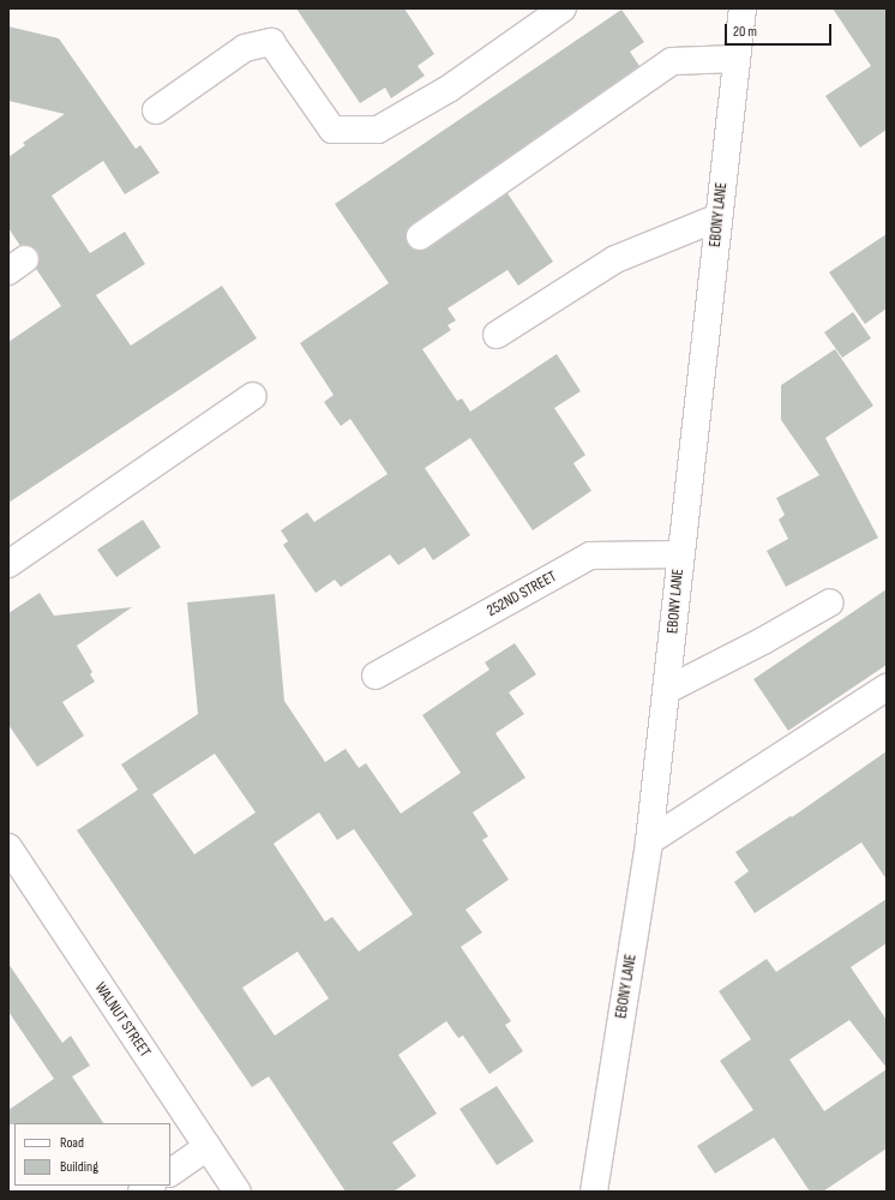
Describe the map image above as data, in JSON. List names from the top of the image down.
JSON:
{
  "streets": {
    "street": ["EBONY LANE", "252ND STREET", "WALNUT STREET"]
  },
  "crossings": [
    ["EBONY LANE", "252ND STREET"]
  ],
  "legend": ["Road", "Building"],
  "scale_bar": "20 m"
}
